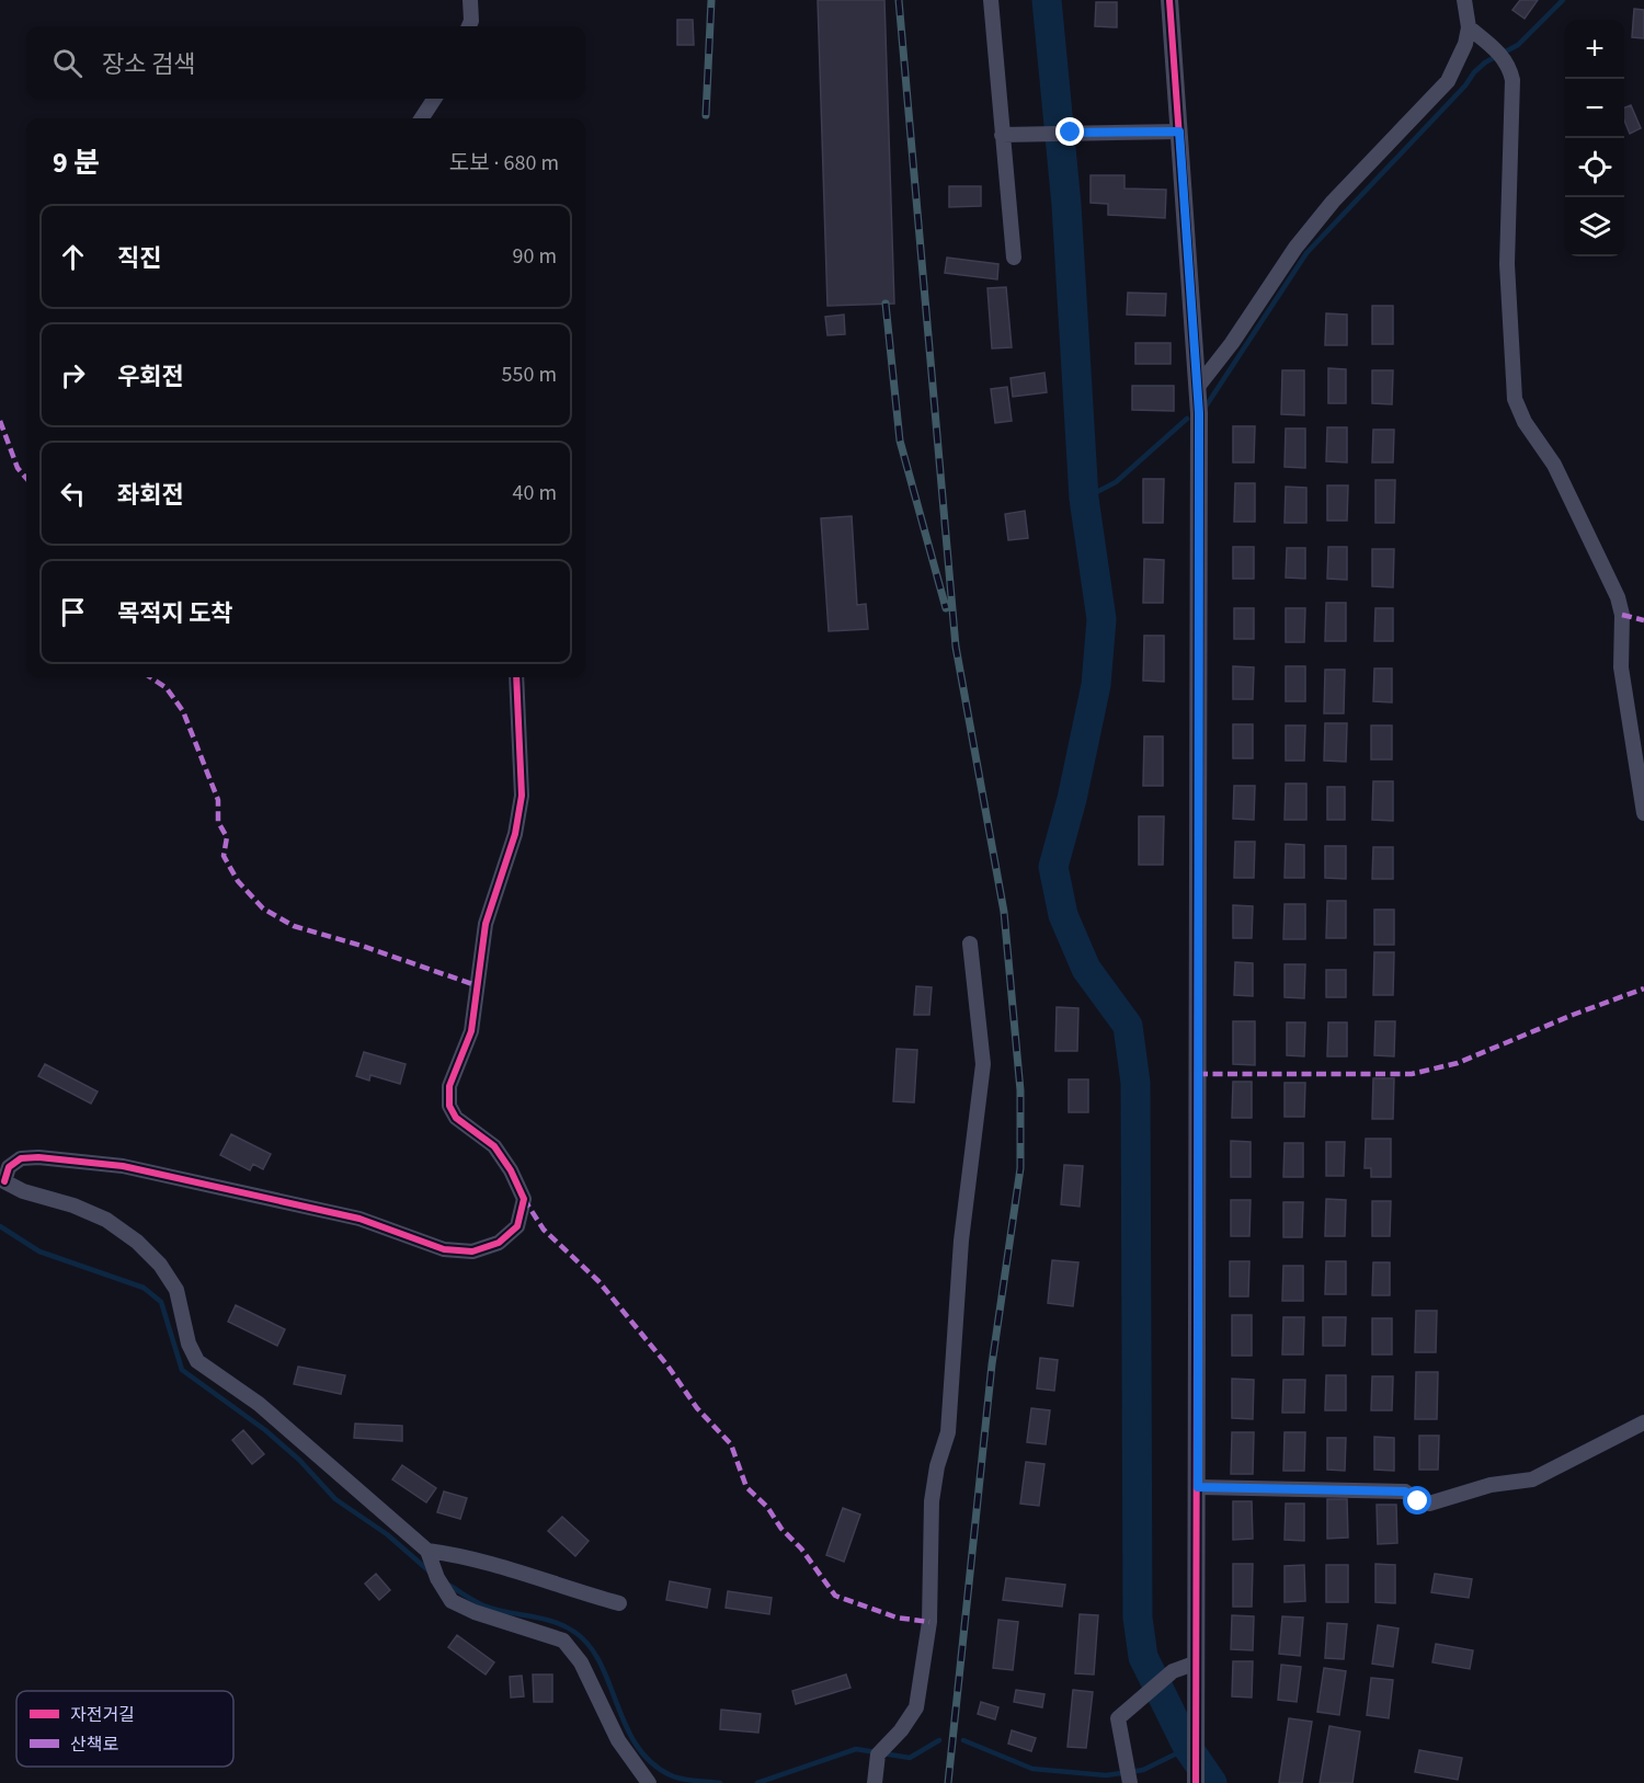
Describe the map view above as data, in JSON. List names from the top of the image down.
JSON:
{
  "legend": ["자전거길", "산책로"],
  "page": {
    "map_buttons": ["+", "−"],
    "search": "장소 검색",
    "heading": ["9 분", "도보 · 680 m"],
    "list": [
      ["직진", "90 m"],
      ["우회전", "550 m"],
      ["좌회전", "40 m"],
      "목적지 도착"
    ]
  }
}
